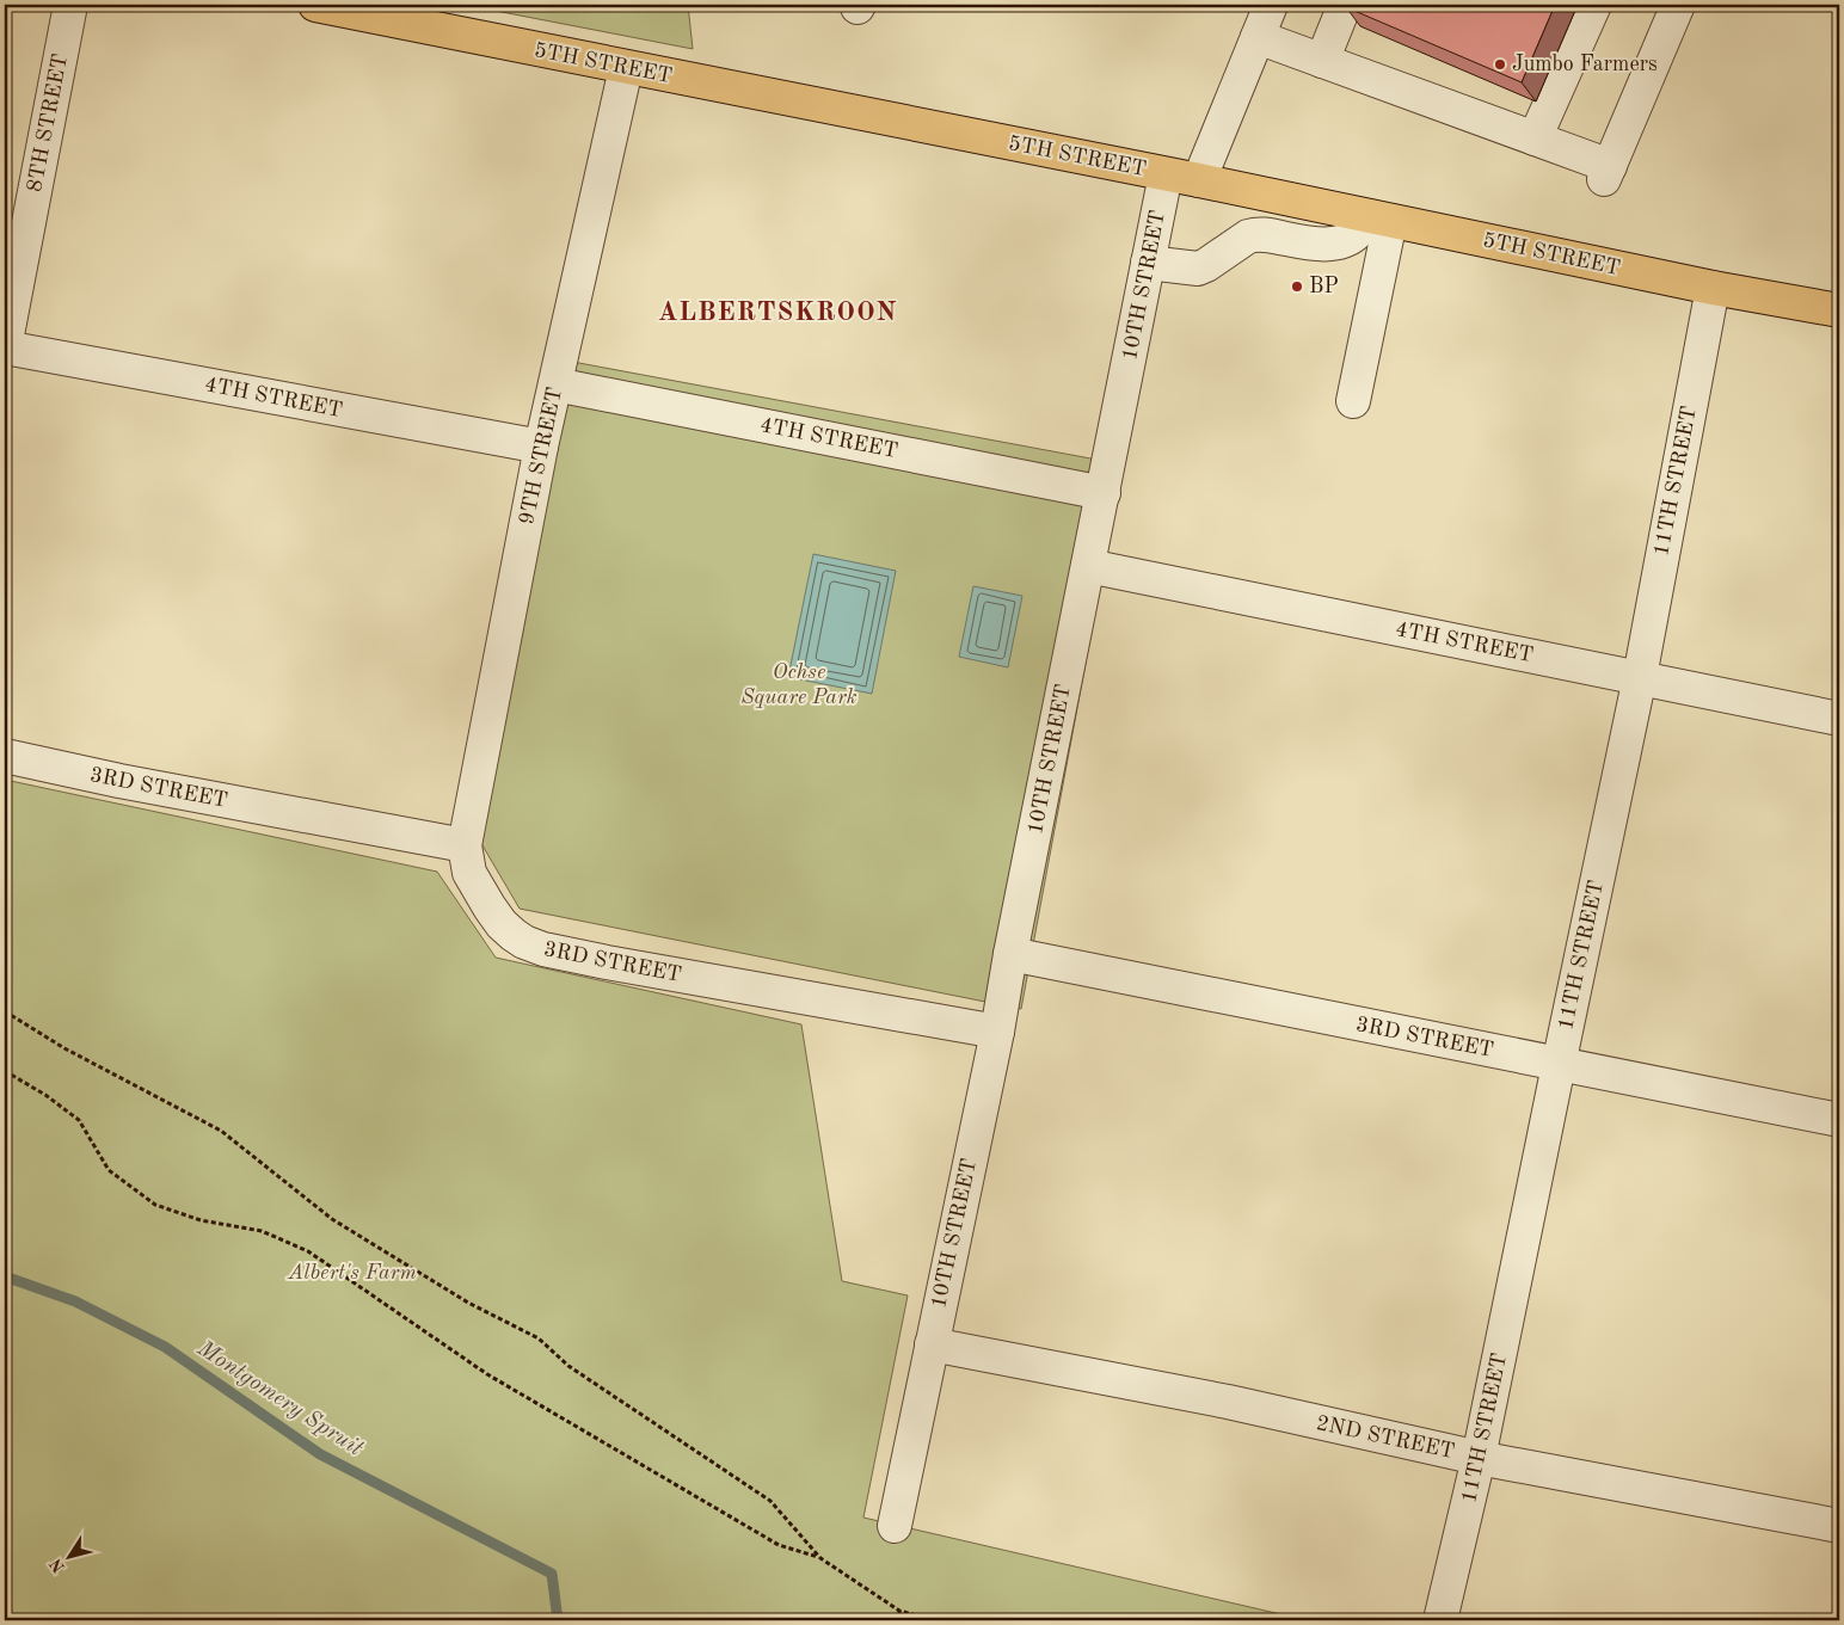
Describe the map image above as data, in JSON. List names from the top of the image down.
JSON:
{
  "streets": {
    "main road": ["5TH STREET"],
    "street": [
      "8TH STREET",
      "10TH STREET",
      "4TH STREET",
      "9TH STREET",
      "11TH STREET",
      "3RD STREET",
      "2ND STREET"
    ]
  },
  "crossings": [
    ["5TH STREET", "10TH STREET"],
    ["5TH STREET", "9TH STREET"],
    ["5TH STREET", "11TH STREET"],
    ["8TH STREET", "4TH STREET"],
    ["10TH STREET", "4TH STREET"],
    ["10TH STREET", "3RD STREET"],
    ["10TH STREET", "2ND STREET"],
    ["4TH STREET", "9TH STREET"],
    ["4TH STREET", "11TH STREET"],
    ["9TH STREET", "3RD STREET"],
    ["11TH STREET", "3RD STREET"],
    ["11TH STREET", "2ND STREET"]
  ],
  "districts": ["ALBERTSKROON"],
  "water": ["Montgomery Spruit"],
  "parks": ["Ochse Square Park", "Albert's Farm"],
  "places": ["Jumbo Farmers", "BP"],
  "north": "bottom left"
}
